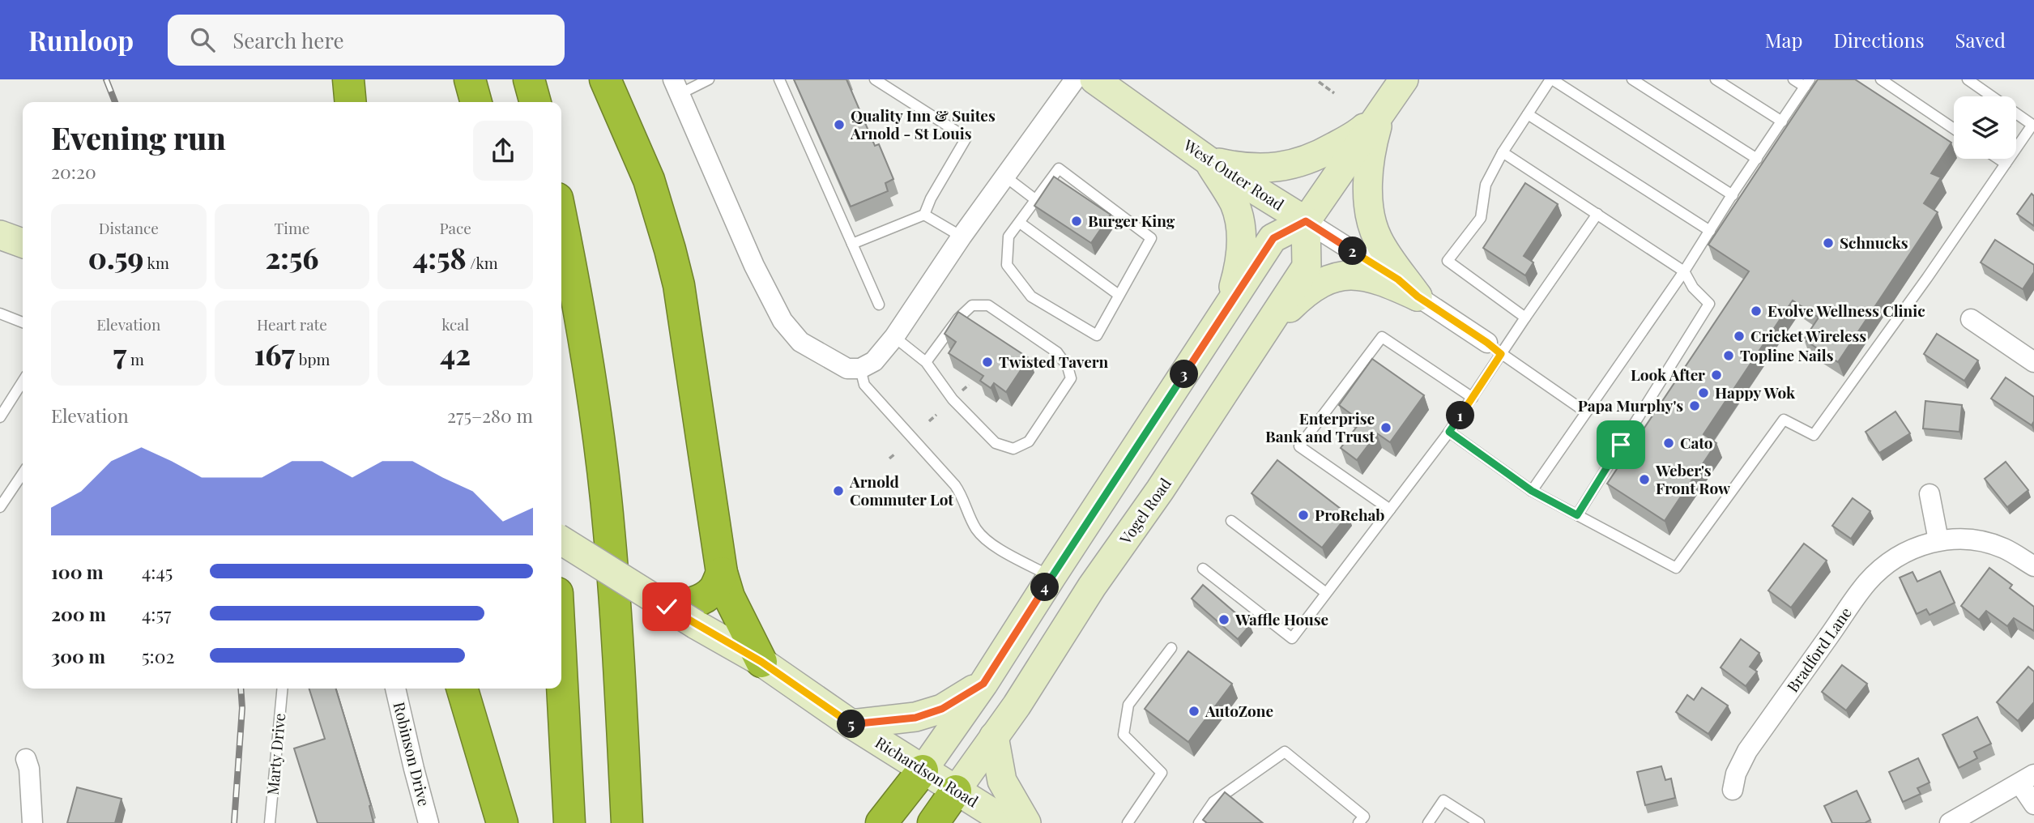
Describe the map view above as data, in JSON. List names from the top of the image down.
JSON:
{
  "streets": {
    "main road": ["West Outer Road", "Vogel Road", "Richardson Road"],
    "street": ["Bradford Lane", "Robinson Drive"],
    "lane": ["Marty Drive"]
  },
  "crossings": [
    ["West Outer Road", "Vogel Road"],
    ["Vogel Road", "Richardson Road"]
  ],
  "places": [
    "Quality Inn & Suites Arnold - St Louis",
    "Burger King",
    "Schnucks",
    "Evolve Wellness Clinic",
    "Cricket Wireless",
    "Topline Nails",
    "Twisted Tavern",
    "Look After",
    "Happy Wok",
    "Papa Murphy's",
    "Enterprise Bank and Trust",
    "Cato",
    "Weber's Front Row",
    "Arnold Commuter Lot",
    "ProRehab",
    "Waffle House",
    "AutoZone"
  ],
  "page": {
    "header": "Runloop",
    "search": "Search here",
    "nav": ["Map", "Directions", "Saved"],
    "heading": ["Evening run", "20:20"],
    "stats": [
      ["Distance", "0.59 km"],
      ["Time", "2:56"],
      ["Pace", "4:58 /km"],
      ["Elevation", "7 m"],
      ["Heart rate", "167 bpm"],
      ["kcal", "42"]
    ],
    "pins": [
      "2",
      "3",
      "1",
      "4",
      "5"
    ],
    "chart": ["Elevation", "275–280 m"],
    "list": [
      {
        "name": "100 m",
        "note": "4:45"
      },
      {
        "name": "200 m",
        "note": "4:57"
      },
      {
        "name": "300 m",
        "note": "5:02"
      }
    ]
  }
}
